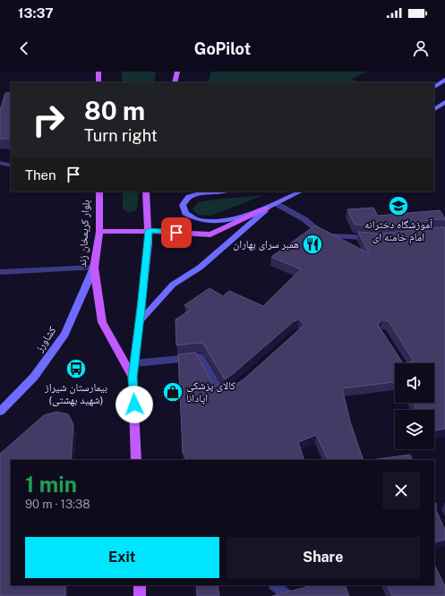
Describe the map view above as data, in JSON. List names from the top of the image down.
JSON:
{
  "streets": {
    "main road": ["بلوار کریمخان زند", "کشاورز"]
  },
  "crossings": [
    ["بلوار کریمخان زند", "کشاورز"]
  ],
  "places": {
    "school or university": ["آموزشگاه دخترانه امام خامنه ای"],
    "restaurant": ["همبر سرای بهاران"],
    "bus stop": ["بیمارستان شیراز (شهید بهشتی)"],
    "shop": ["کالای پزشکی اپادانا"]
  },
  "page": {
    "status": "13:37",
    "header": "GoPilot",
    "turn": ["80 m", "Turn right"],
    "then": "Then",
    "heading": ["1 min", "90 m · 13:38"],
    "buttons": ["Exit", "Share"]
  }
}
